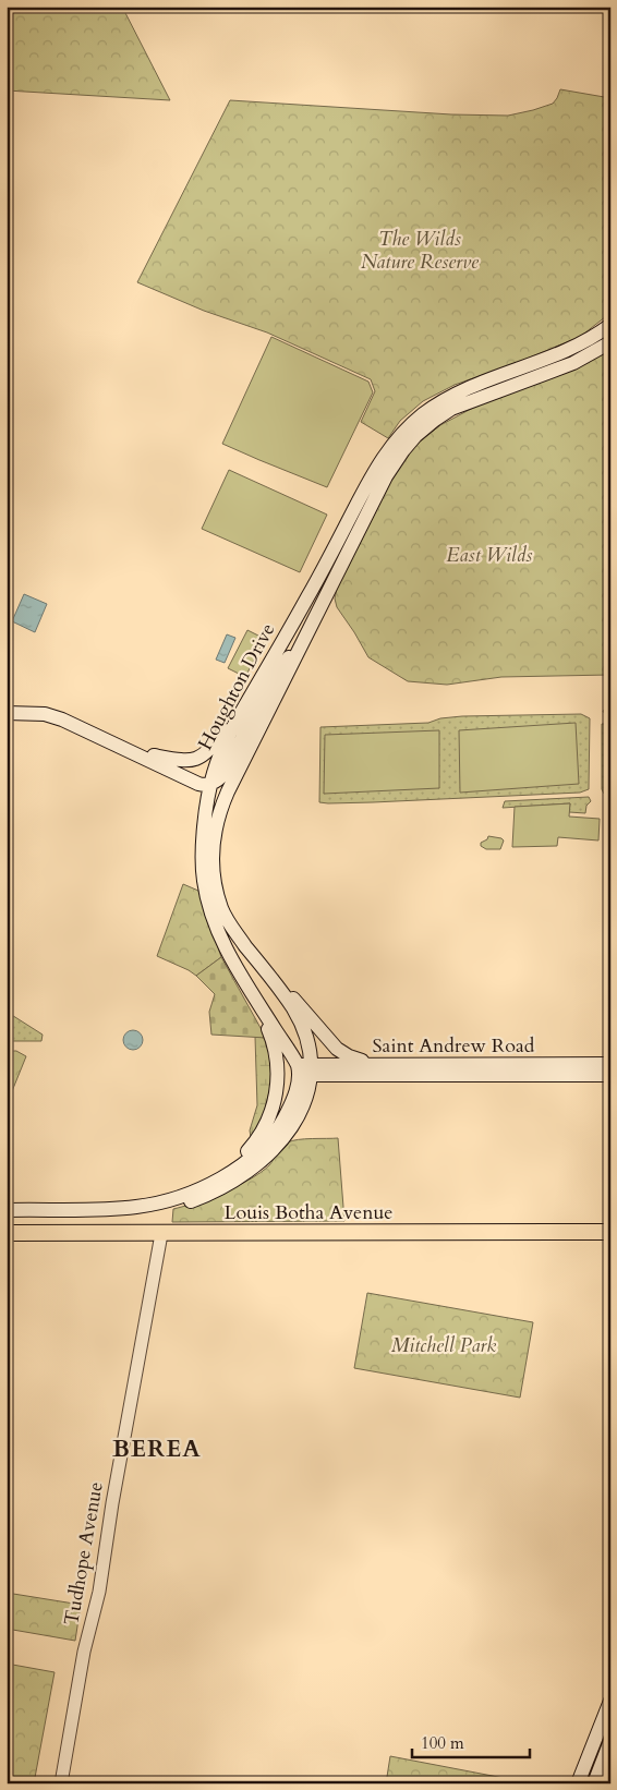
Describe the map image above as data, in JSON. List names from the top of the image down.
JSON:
{
  "streets": {
    "main road": ["Houghton Drive", "Saint Andrew Road", "Louis Botha Avenue"],
    "street": ["Tudhope Avenue"]
  },
  "crossings": [
    ["Houghton Drive", "Saint Andrew Road"],
    ["Louis Botha Avenue", "Tudhope Avenue"]
  ],
  "districts": ["BEREA"],
  "parks": ["The Wilds Nature Reserve", "East Wilds", "Mitchell Park"],
  "scale_bar": "100 m"
}
